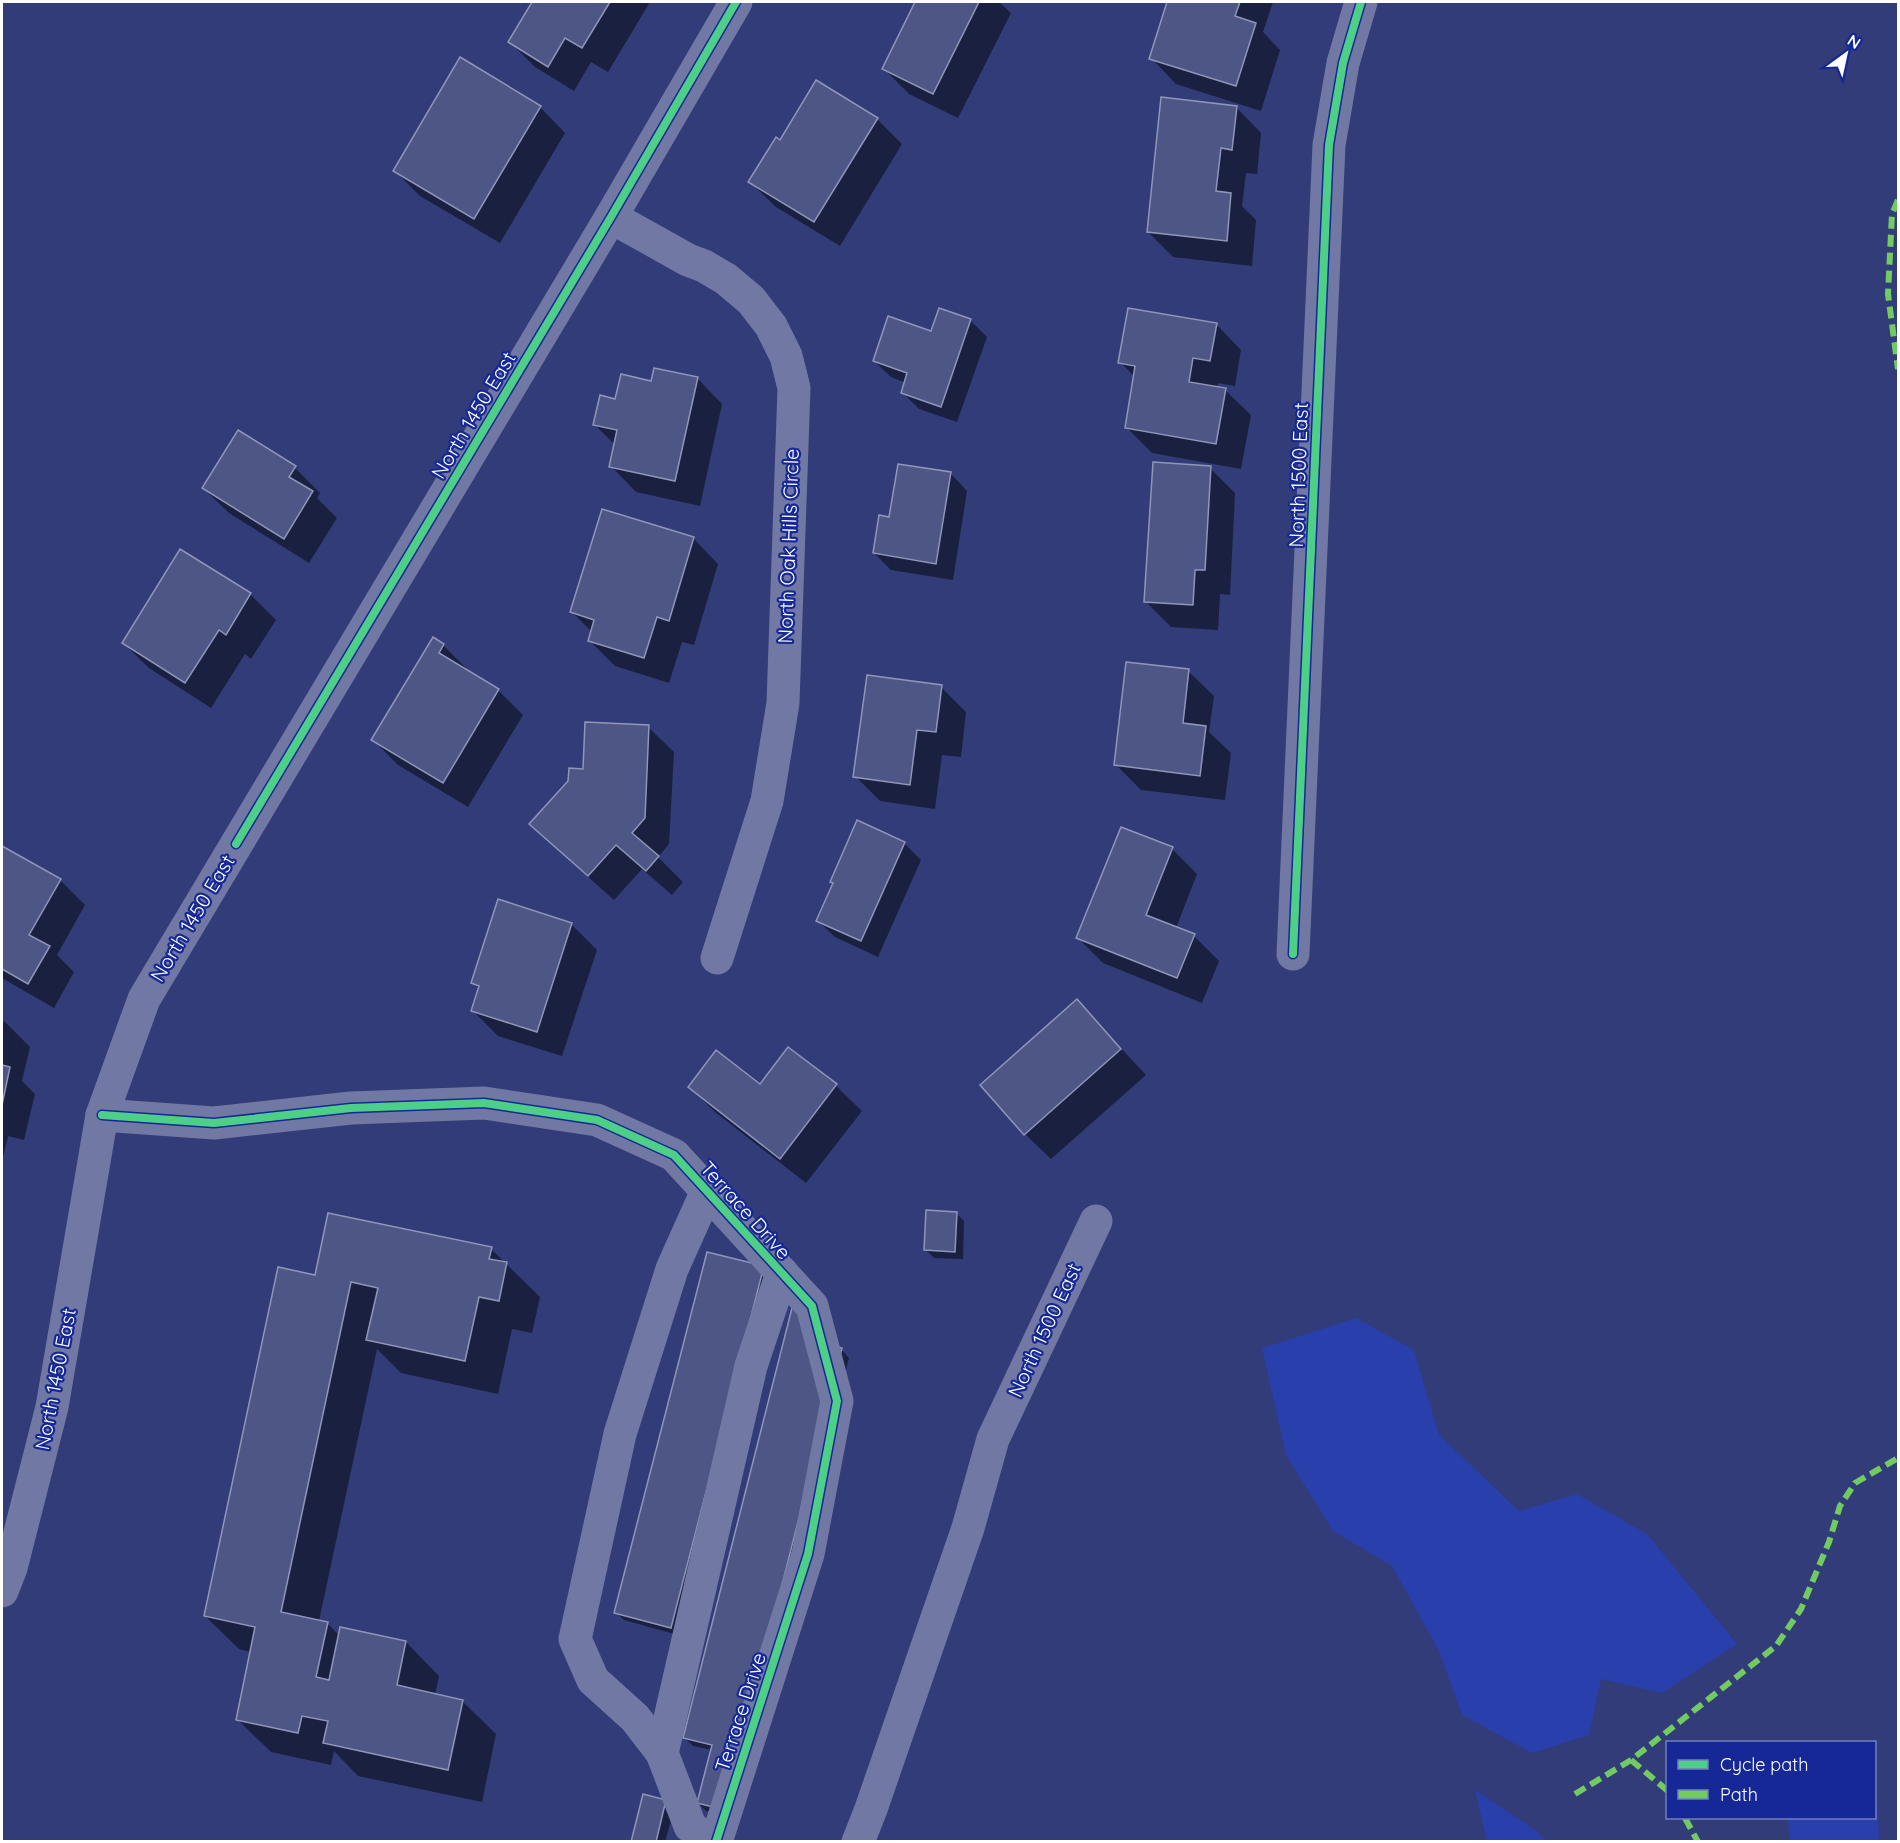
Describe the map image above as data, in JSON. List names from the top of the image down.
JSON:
{
  "streets": {
    "street": [
      "North 1450 East",
      "North 1500 East",
      "North Oak Hills Circle",
      "Terrace Drive"
    ]
  },
  "crossings": [
    ["North 1450 East", "North Oak Hills Circle"],
    ["North 1450 East", "Terrace Drive"]
  ],
  "legend": ["Cycle path", "Path"],
  "north": "top right"
}
